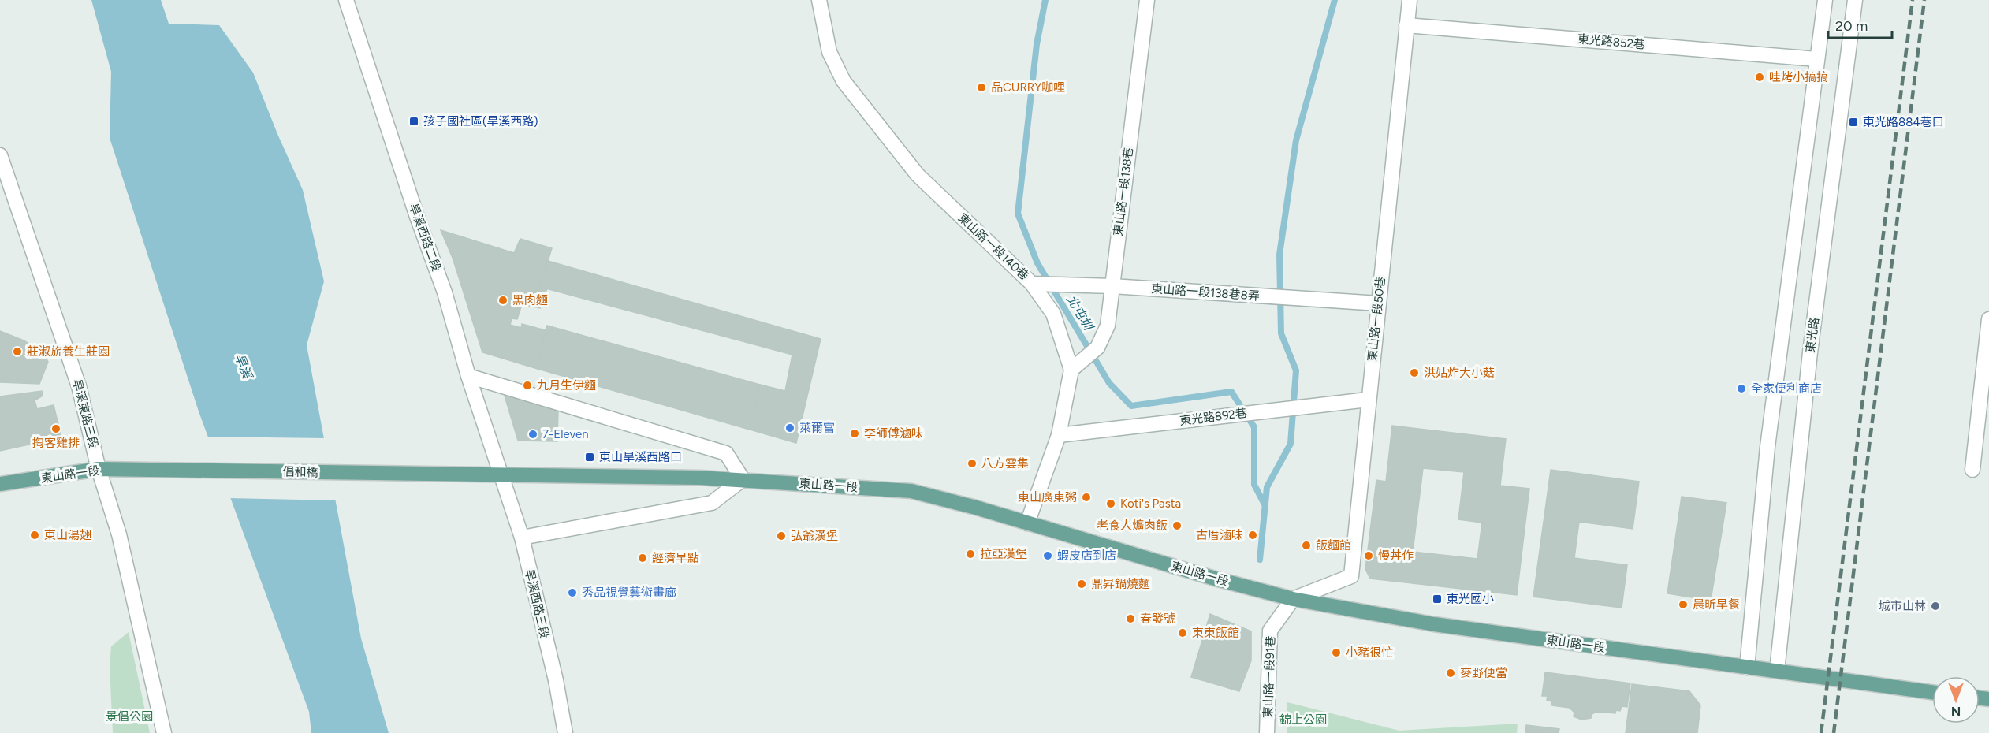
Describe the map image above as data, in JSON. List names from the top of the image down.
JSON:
{
  "streets": {
    "main road": ["倡和橋", "東山路一段"],
    "street": [
      "東光路852巷",
      "東山路一段138巷",
      "旱溪西路二段",
      "東山路一段140巷",
      "東山路一段138巷8弄",
      "東山路一段50巷",
      "東光路",
      "旱溪東路三段",
      "東光路892巷",
      "旱溪西路三段",
      "東山路一段91巷"
    ]
  },
  "crossings": [
    ["東光路852巷", "東山路一段50巷"],
    ["東山路一段138巷", "東山路一段140巷"],
    ["東山路一段138巷", "東山路一段138巷8弄"],
    ["旱溪西路二段", "東山路一段"],
    ["旱溪西路二段", "旱溪西路三段"],
    ["東山路一段140巷", "東山路一段138巷8弄"],
    ["東山路一段140巷", "東光路892巷"],
    ["東山路一段140巷", "東山路一段"],
    ["東山路一段138巷8弄", "東山路一段50巷"],
    ["東山路一段50巷", "東光路892巷"],
    ["東山路一段50巷", "東山路一段"],
    ["東山路一段50巷", "東山路一段91巷"],
    ["東光路", "東山路一段"],
    ["旱溪東路三段", "東山路一段"],
    ["倡和橋", "東山路一段"],
    ["東山路一段", "旱溪西路三段"],
    ["東山路一段", "東山路一段91巷"]
  ],
  "water": ["北屯圳", "旱溪"],
  "parks": ["景倡公園", "錦上公園"],
  "places": {
    "other": [
      "哇烤小搞搞",
      "品CURRY咖哩",
      "黑肉麵",
      "莊淑旂養生莊園",
      "洪姑炸大小菇",
      "九月生伊麵",
      "全家便利商店",
      "萊爾富",
      "掏客雞排",
      "李師傅滷味",
      "7-Eleven",
      "八方雲集",
      "東山廣東粥",
      "Koti's Pasta",
      "老食人爌肉飯",
      "東山湯翅",
      "古厝滷味",
      "弘爺漢堡",
      "飯麵館",
      "拉亞漢堡",
      "蝦皮店到店",
      "慢丼作",
      "經濟早點",
      "鼎昇鍋燒麵",
      "秀品視覺藝術畫廊",
      "晨昕早餐",
      "城市山林",
      "春發號",
      "東東飯館",
      "小豬很忙",
      "麥野便當"
    ],
    "transit": [
      "孩子國社區(旱溪西路)",
      "東光路884巷口",
      "東山旱溪西路口",
      "東光國小"
    ]
  },
  "scale_bar": "20 m",
  "north": "bottom"
}
